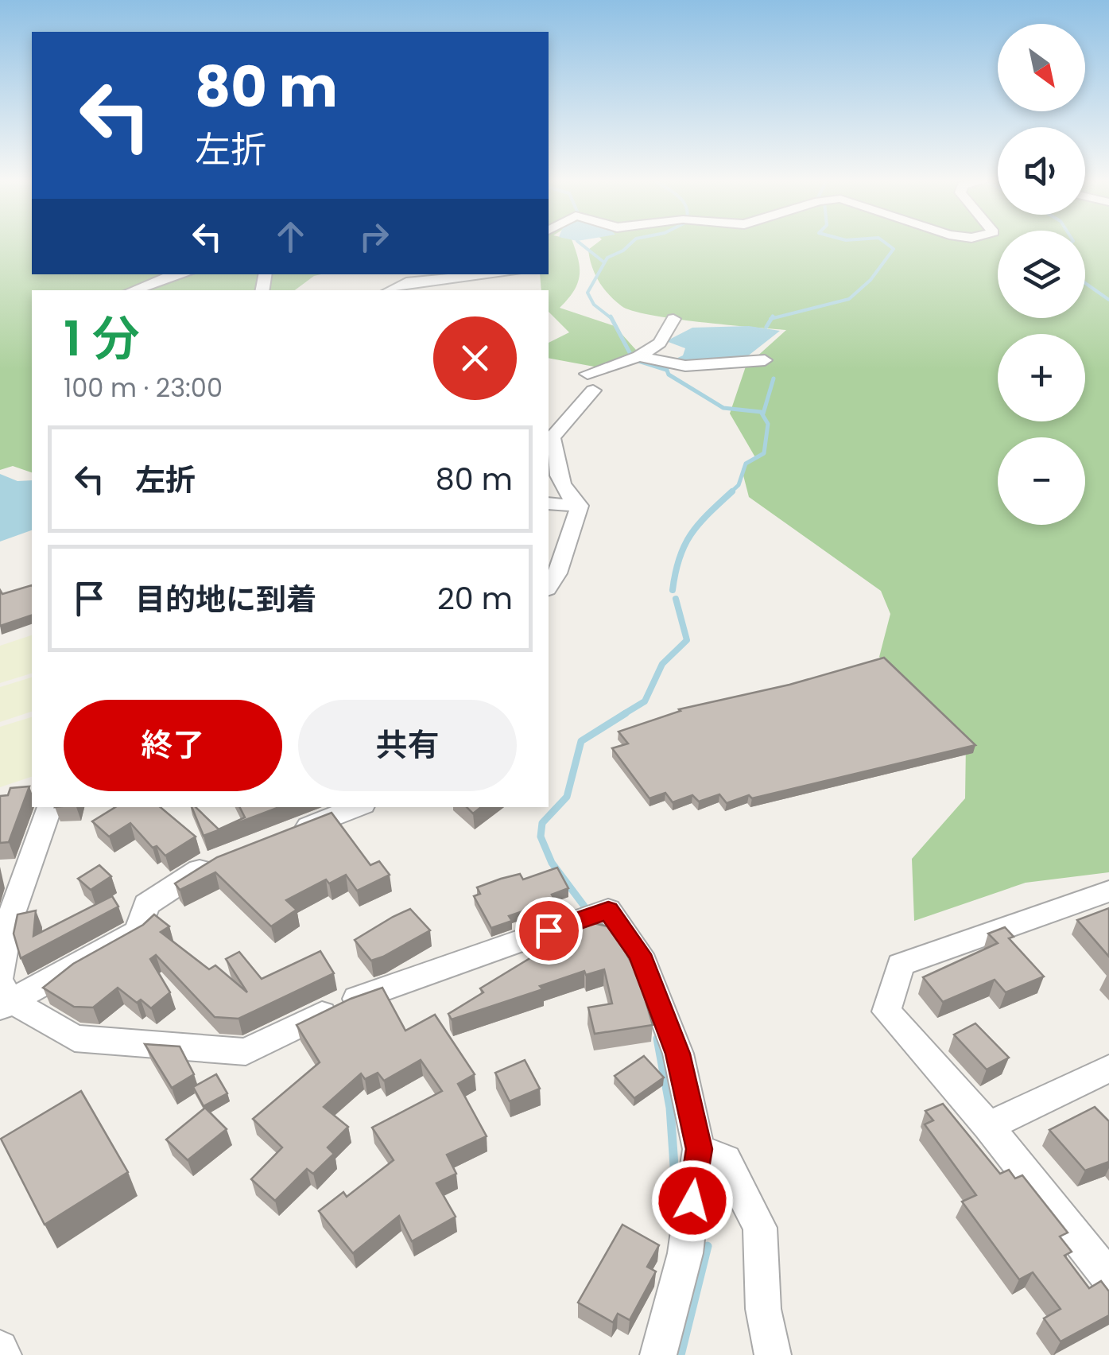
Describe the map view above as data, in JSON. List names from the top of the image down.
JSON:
{
  "north": "bottom right",
  "page": {
    "map_buttons": ["+", "−"],
    "turn": ["80 m", "左折"],
    "heading": ["1 分", "100 m · 23:00"],
    "list": [
      {
        "name": "左折",
        "value": "80 m"
      },
      {
        "name": "目的地に到着",
        "value": "20 m"
      }
    ],
    "buttons": ["終了", "共有"]
  }
}
